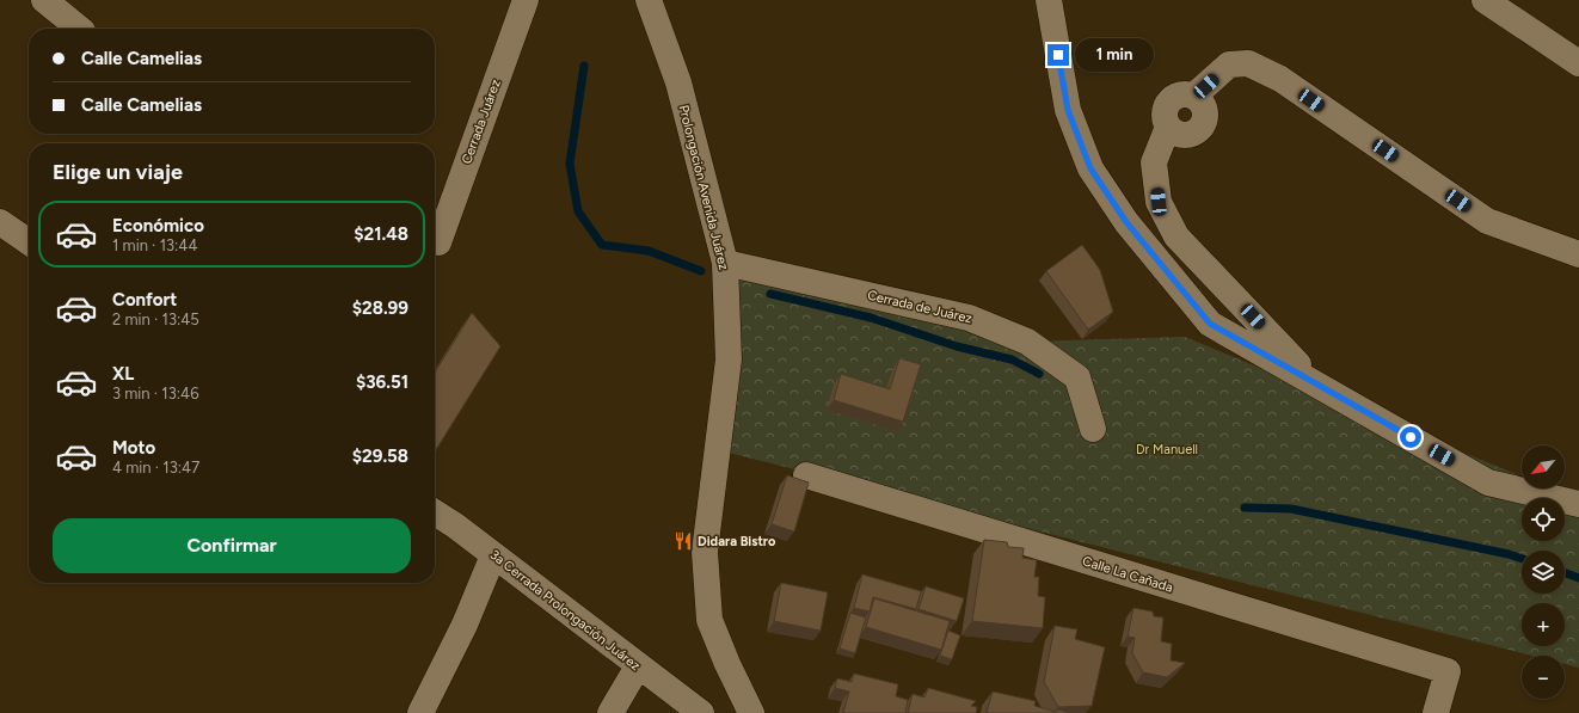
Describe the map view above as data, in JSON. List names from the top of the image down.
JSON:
{
  "streets": {
    "street": [
      "Cerrada Juárez",
      "Prolongación Avenida Juárez",
      "Cerrada de Juárez",
      "Calle La Cañada",
      "3a Cerrada Prolongación Juárez"
    ]
  },
  "crossings": [
    ["Prolongación Avenida Juárez", "Cerrada de Juárez"]
  ],
  "parks": ["Dr Manuell"],
  "places": {
    "restaurant": ["Didara Bistro"]
  },
  "north": "bottom left",
  "page": {
    "banner": ["Calle Camelias", "Calle Camelias"],
    "bubble": "1 min",
    "heading": "Elige un viaje",
    "list": [
      {
        "name": "Económico",
        "note": "1 min · 13:44",
        "value": "$21.48"
      },
      {
        "name": "Confort",
        "note": "2 min · 13:45",
        "value": "$28.99"
      },
      {
        "name": "XL",
        "note": "3 min · 13:46",
        "value": "$36.51"
      },
      {
        "name": "Moto",
        "note": "4 min · 13:47",
        "value": "$29.58"
      }
    ],
    "map_buttons": ["+", "−"],
    "buttons": "Confirmar"
  }
}
